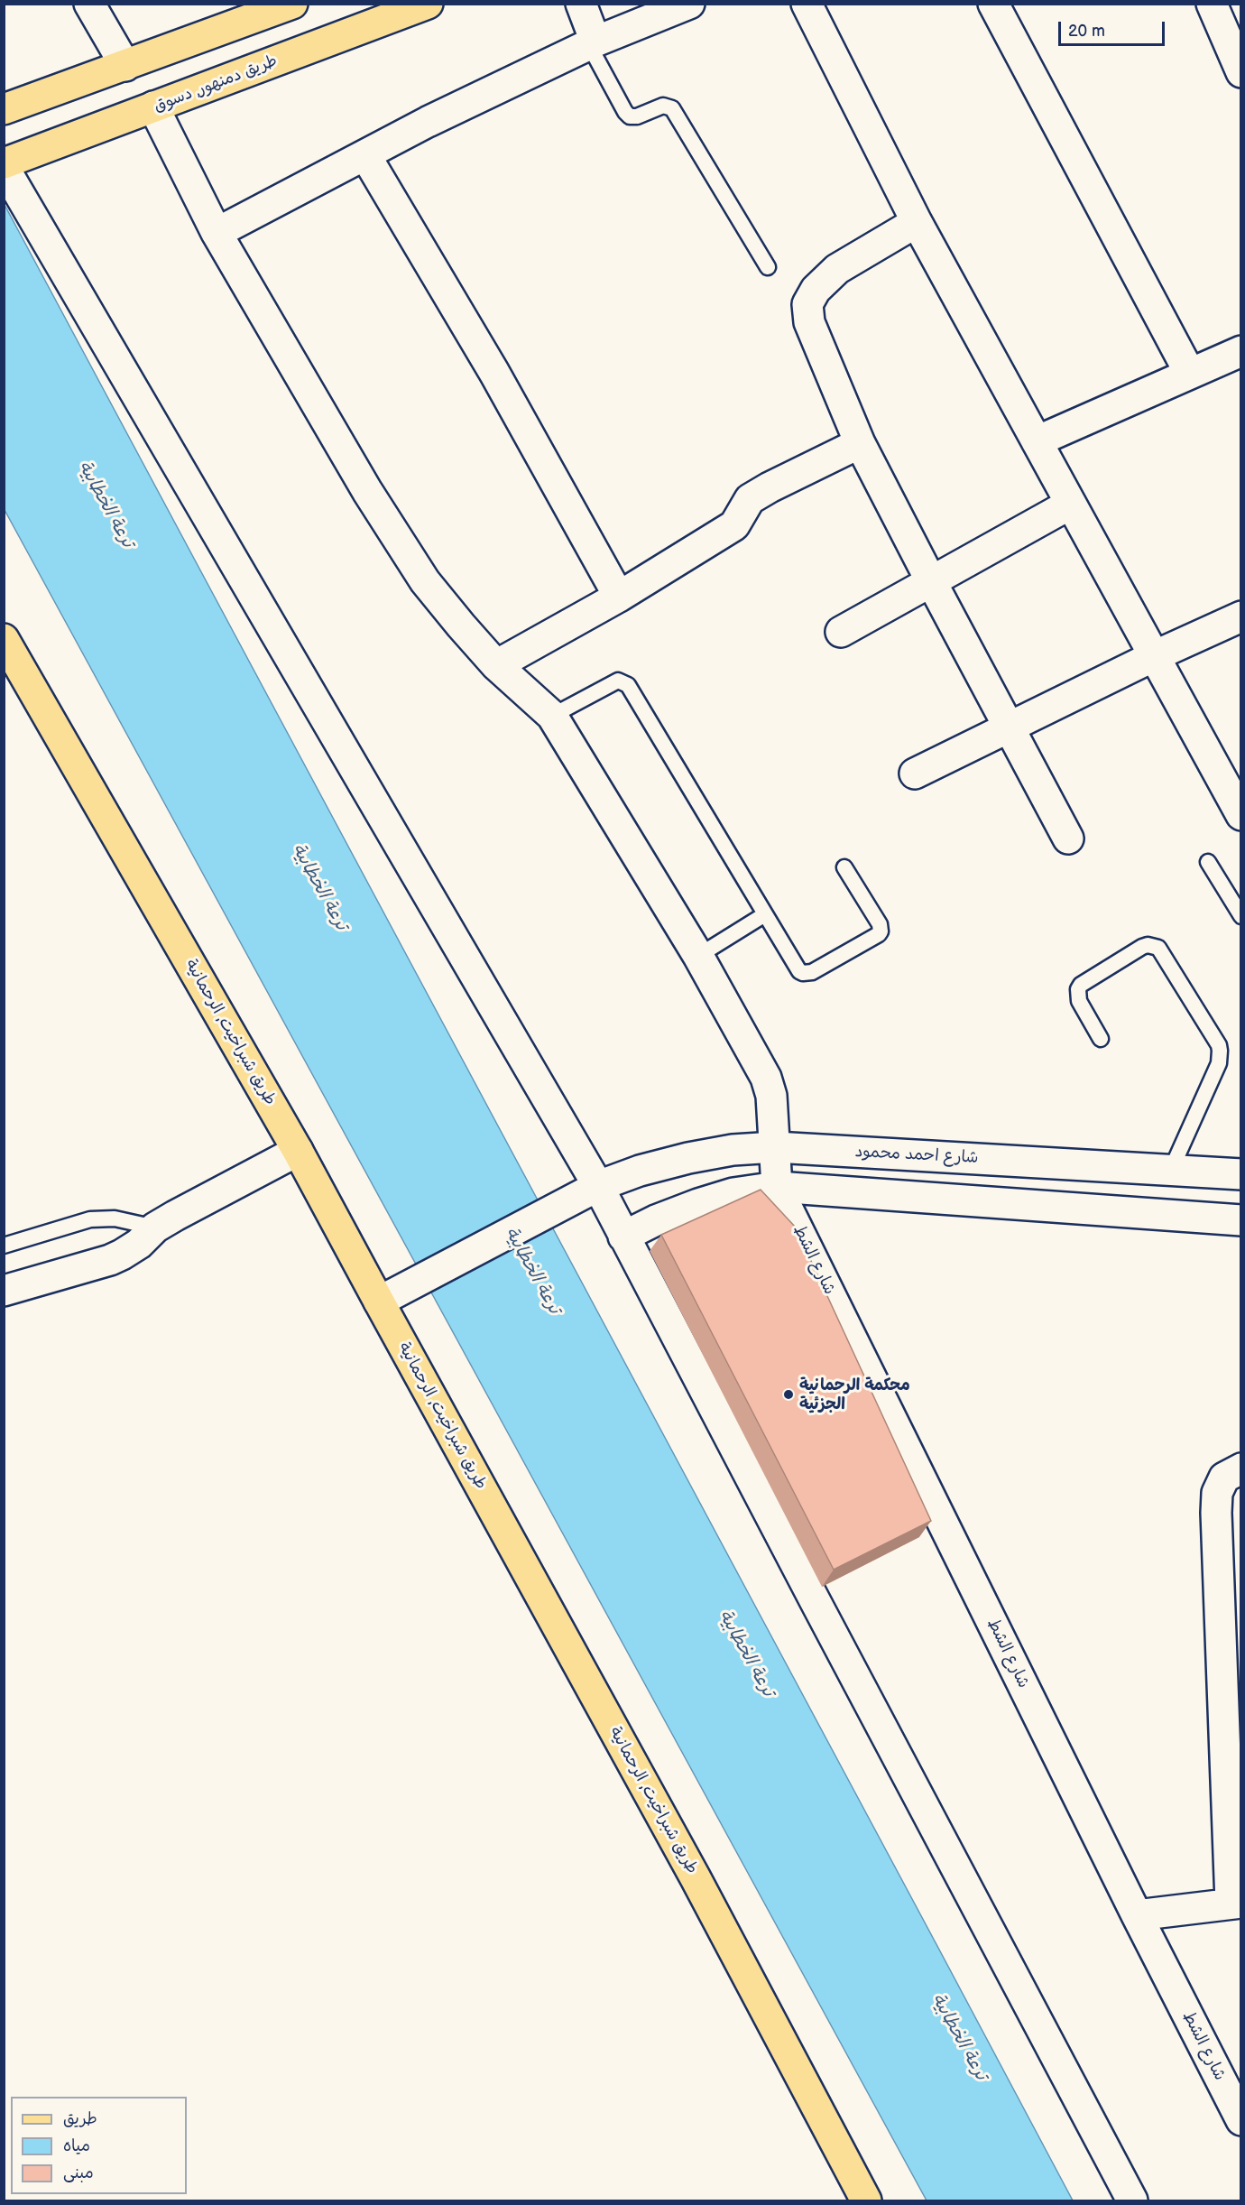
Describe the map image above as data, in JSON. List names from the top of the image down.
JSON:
{
  "streets": {
    "main road": ["طريق دمنهور, دسوق", "طريق شبراخيت, الرحمانية"],
    "street": ["شارع احمد محمود", "شارع الشط"]
  },
  "crossings": [
    ["طريق شبراخيت, الرحمانية", "شارع احمد محمود"]
  ],
  "water": ["ترعة الخطابية"],
  "places": ["محكمة الرحمانية الجزئية"],
  "legend": ["طريق", "مياه", "مبنى"],
  "scale_bar": "20 m"
}
